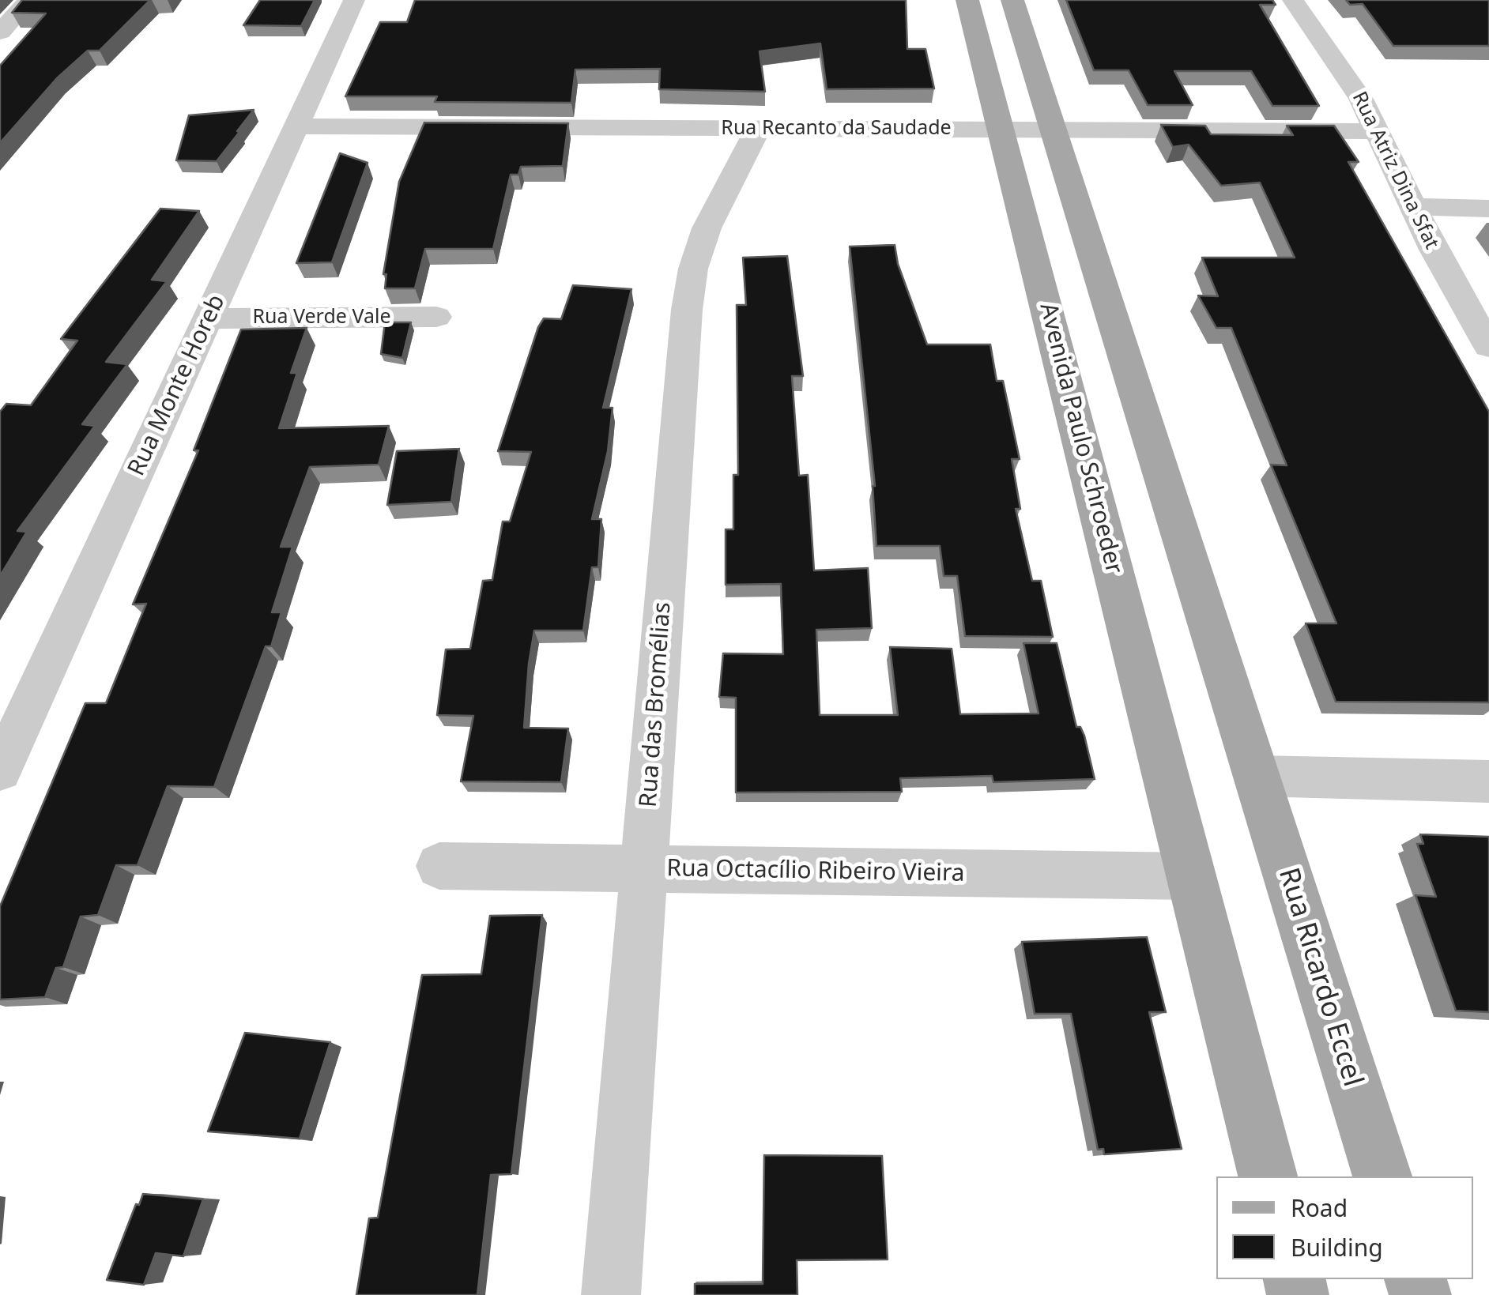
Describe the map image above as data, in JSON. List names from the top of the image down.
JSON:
{
  "streets": {
    "main road": ["Avenida Paulo Schroeder", "Rua Ricardo Eccel"],
    "street": [
      "Rua Recanto da Saudade",
      "Rua Atriz Dina Sfat",
      "Rua Verde Vale",
      "Rua Monte Horeb",
      "Rua das Bromélias",
      "Rua Octacílio Ribeiro Vieira"
    ]
  },
  "crossings": [
    ["Rua Recanto da Saudade", "Rua Atriz Dina Sfat"],
    ["Rua Recanto da Saudade", "Rua Monte Horeb"],
    ["Rua Recanto da Saudade", "Avenida Paulo Schroeder"],
    ["Rua Recanto da Saudade", "Rua das Bromélias"],
    ["Rua Verde Vale", "Rua Monte Horeb"],
    ["Avenida Paulo Schroeder", "Rua Octacílio Ribeiro Vieira"],
    ["Rua das Bromélias", "Rua Octacílio Ribeiro Vieira"]
  ],
  "legend": ["Road", "Building"]
}
